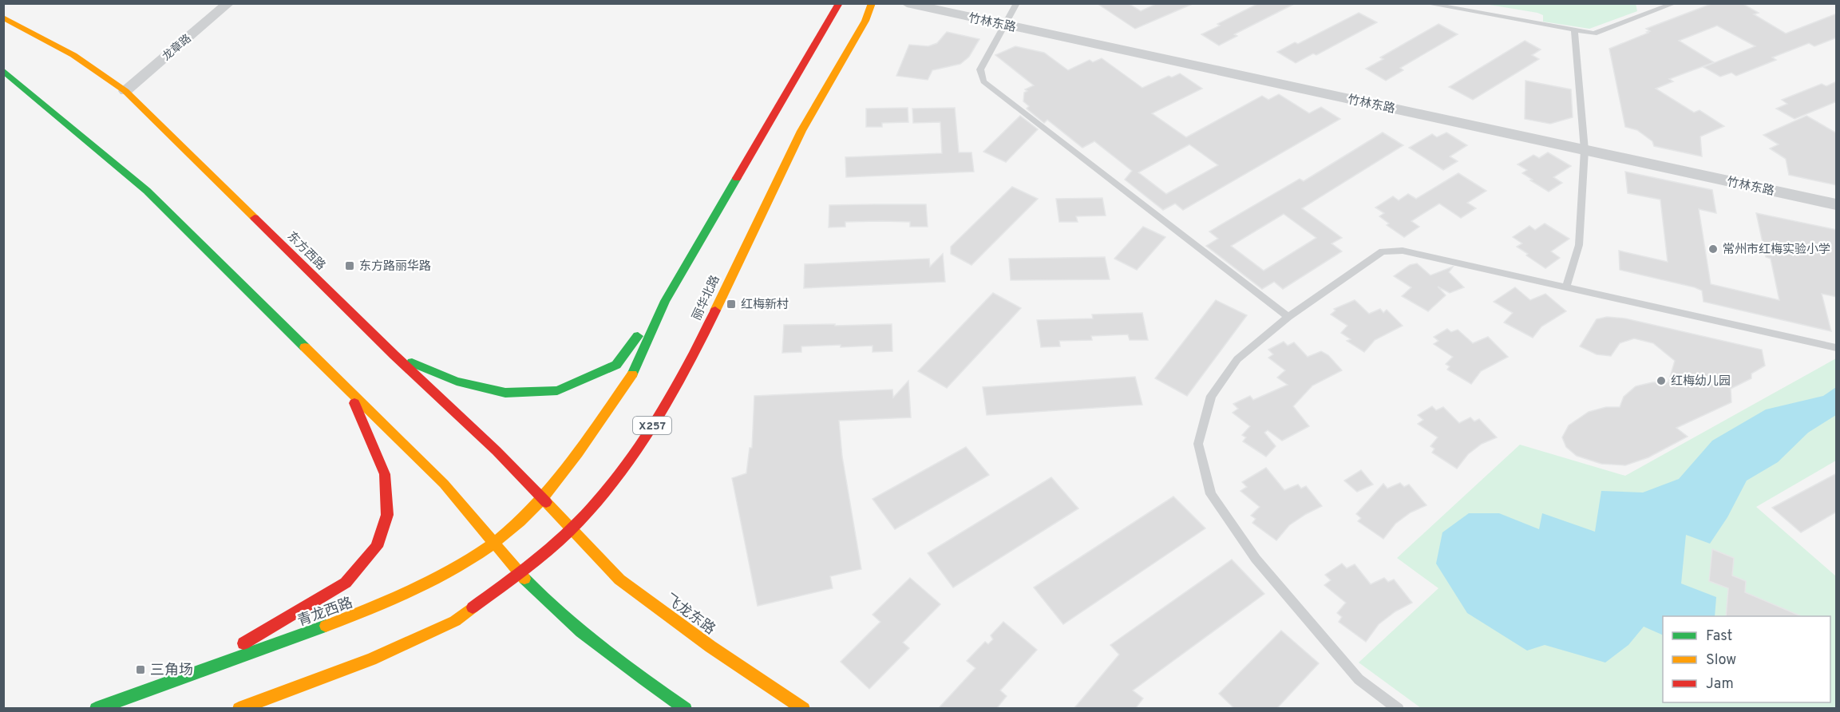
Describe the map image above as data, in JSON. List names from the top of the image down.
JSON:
{
  "streets": {
    "main road": [
      "东方西路",
      "丽华北路",
      "X257",
      "青龙西路",
      "飞龙东路"
    ],
    "street": ["竹林东路", "龙章路"]
  },
  "crossings": [
    ["龙章路", "东方西路"],
    ["东方西路", "丽华北路"],
    ["东方西路", "青龙西路"],
    ["东方西路", "飞龙东路"],
    ["丽华北路", "飞龙东路"]
  ],
  "places": {
    "other": ["常州市红梅实验小学", "红梅幼儿园"],
    "transit": ["东方路丽华路", "红梅新村", "三角场"]
  },
  "legend": ["Fast", "Slow", "Jam"]
}
